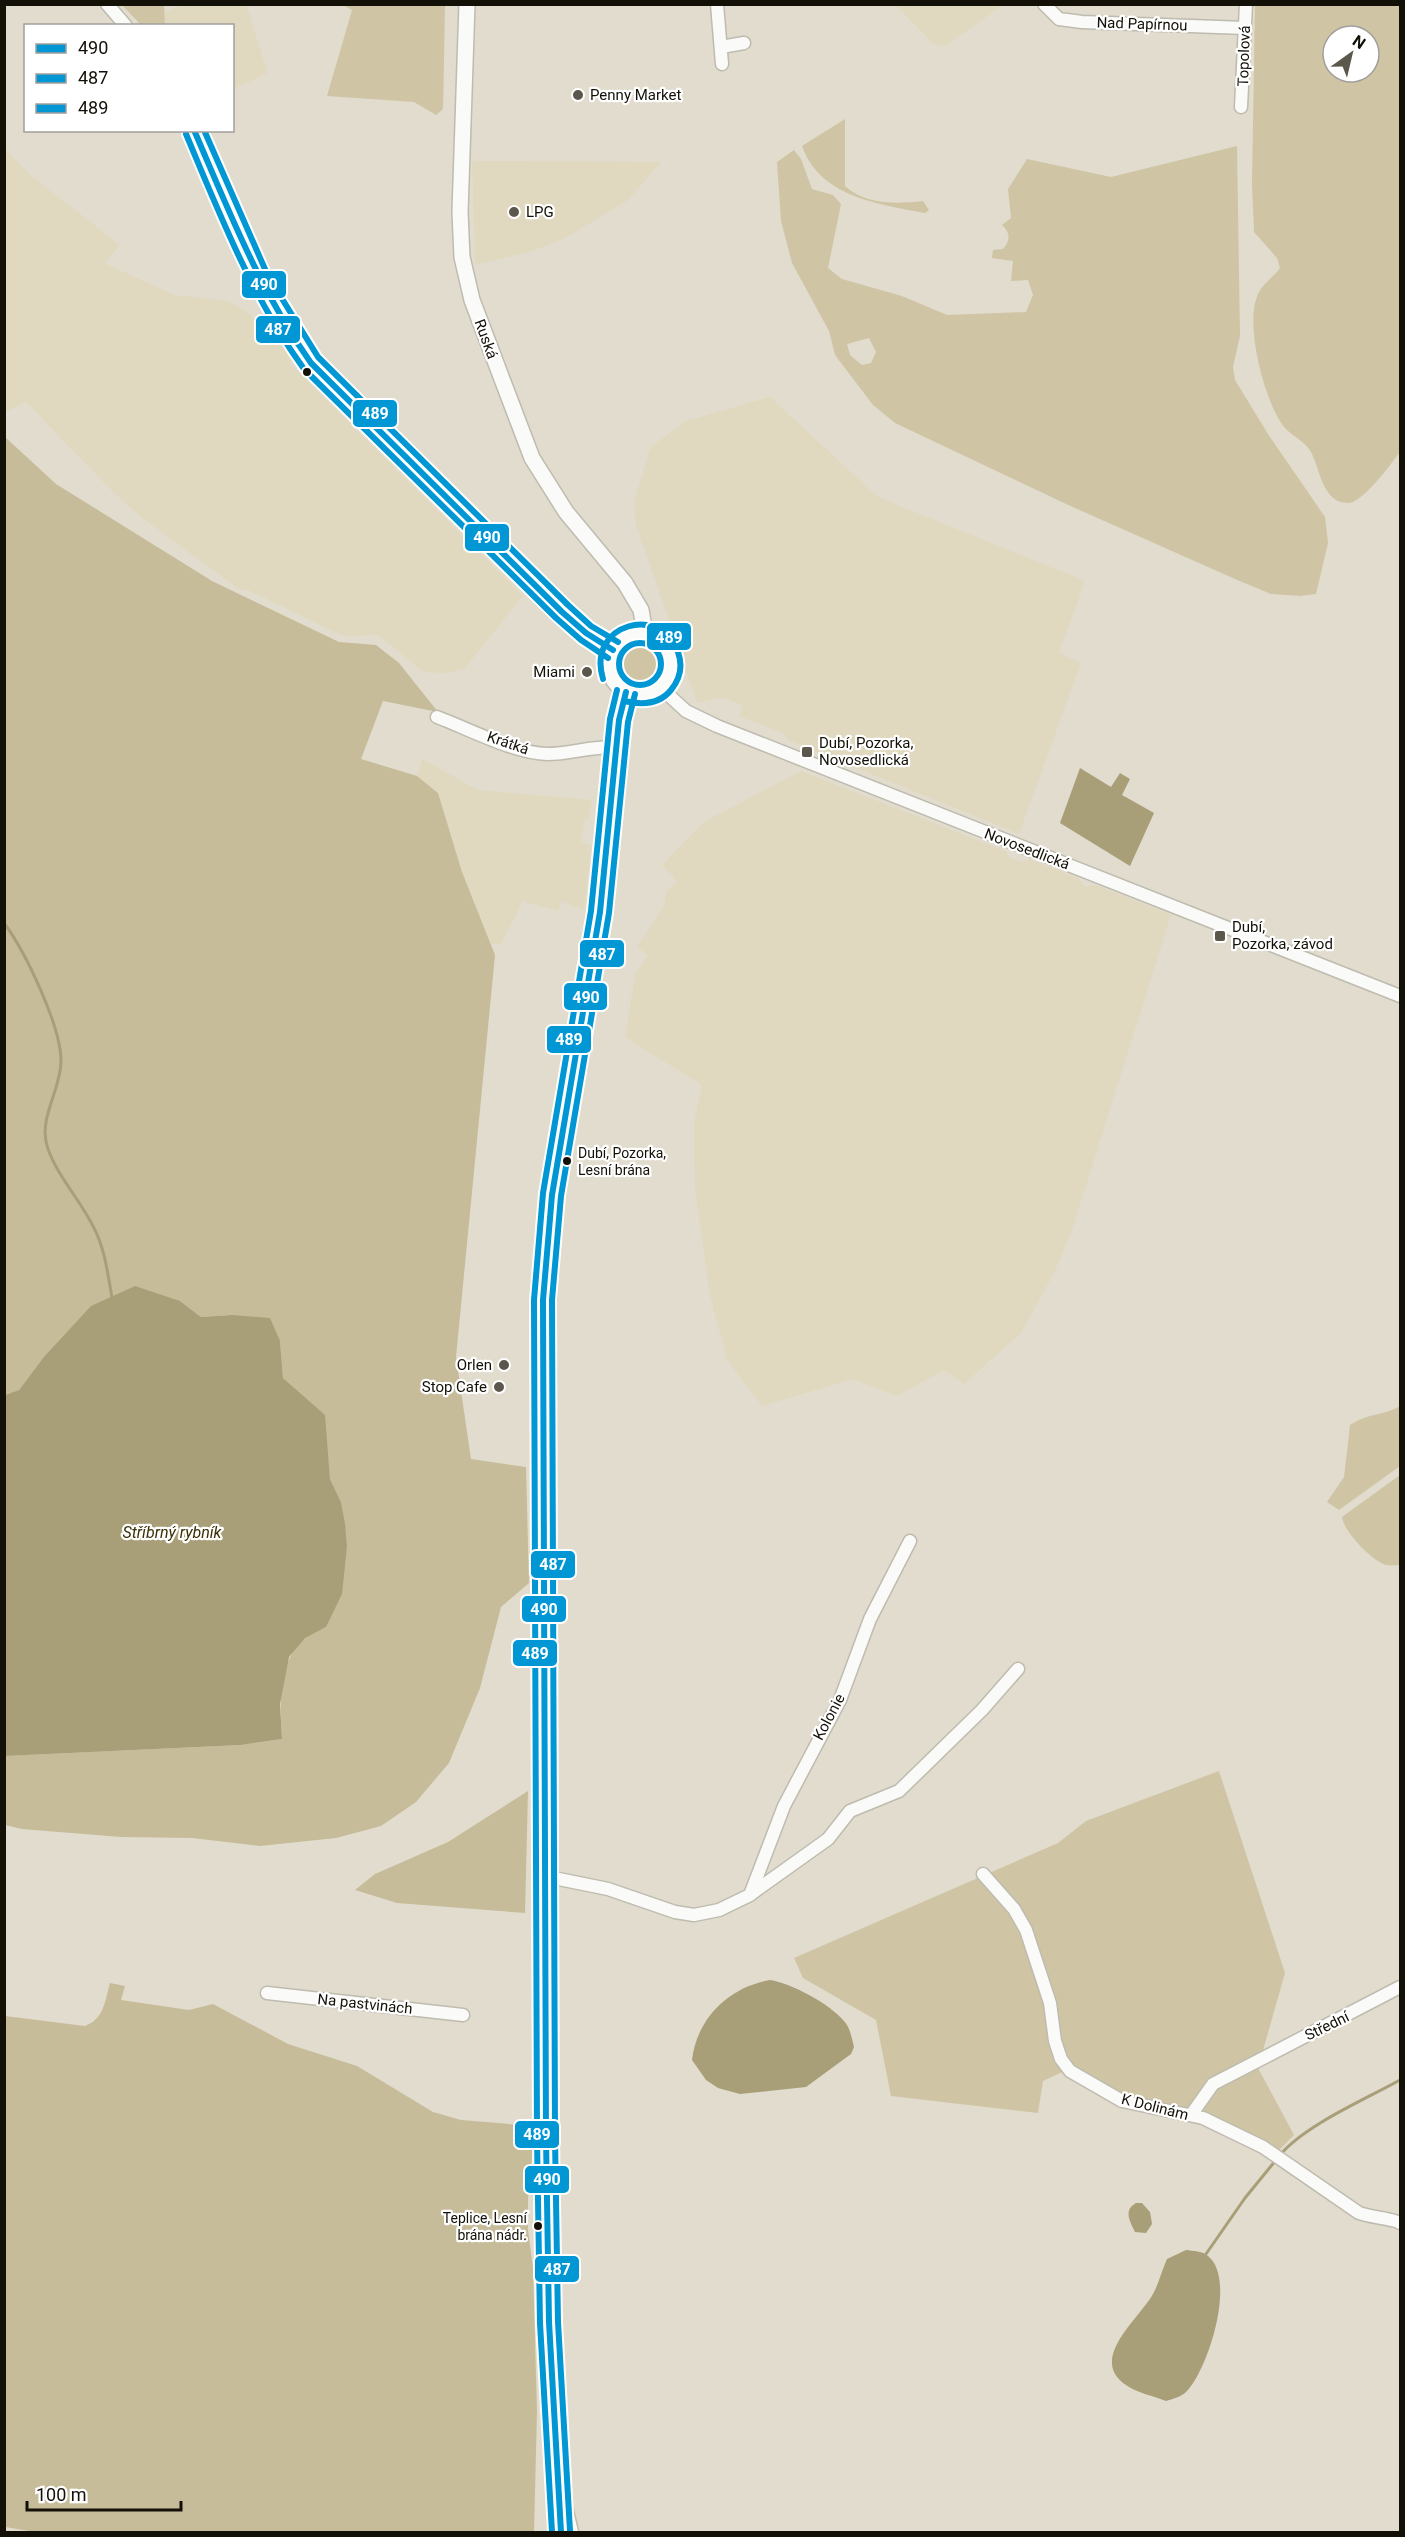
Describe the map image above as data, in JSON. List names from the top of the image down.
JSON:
{
  "streets": {
    "main road": ["Ruská"],
    "street": [
      "Nad Papírnou",
      "Topolová",
      "Krátká",
      "Novosedlická",
      "Kolonie",
      "Na pastvinách",
      "Střední",
      "K Dolinám"
    ]
  },
  "crossings": [
    ["Nad Papírnou", "Topolová"],
    ["Ruská", "Novosedlická"],
    ["Střední", "K Dolinám"]
  ],
  "water": ["Stříbrný rybník"],
  "places": {
    "other": [
      "Penny Market",
      "LPG",
      "Miami",
      "Dubí, Pozorka, Lesní brána",
      "Orlen",
      "Stop Cafe",
      "Teplice, Lesní brána nádr."
    ],
    "transit": ["Dubí, Pozorka, Novosedlická", "Dubí, Pozorka, závod"]
  },
  "lines": ["transit line 490", "transit line 489", "transit line 487"],
  "legend": ["490", "487", "489"],
  "scale_bar": "100 m",
  "north": "top right"
}
